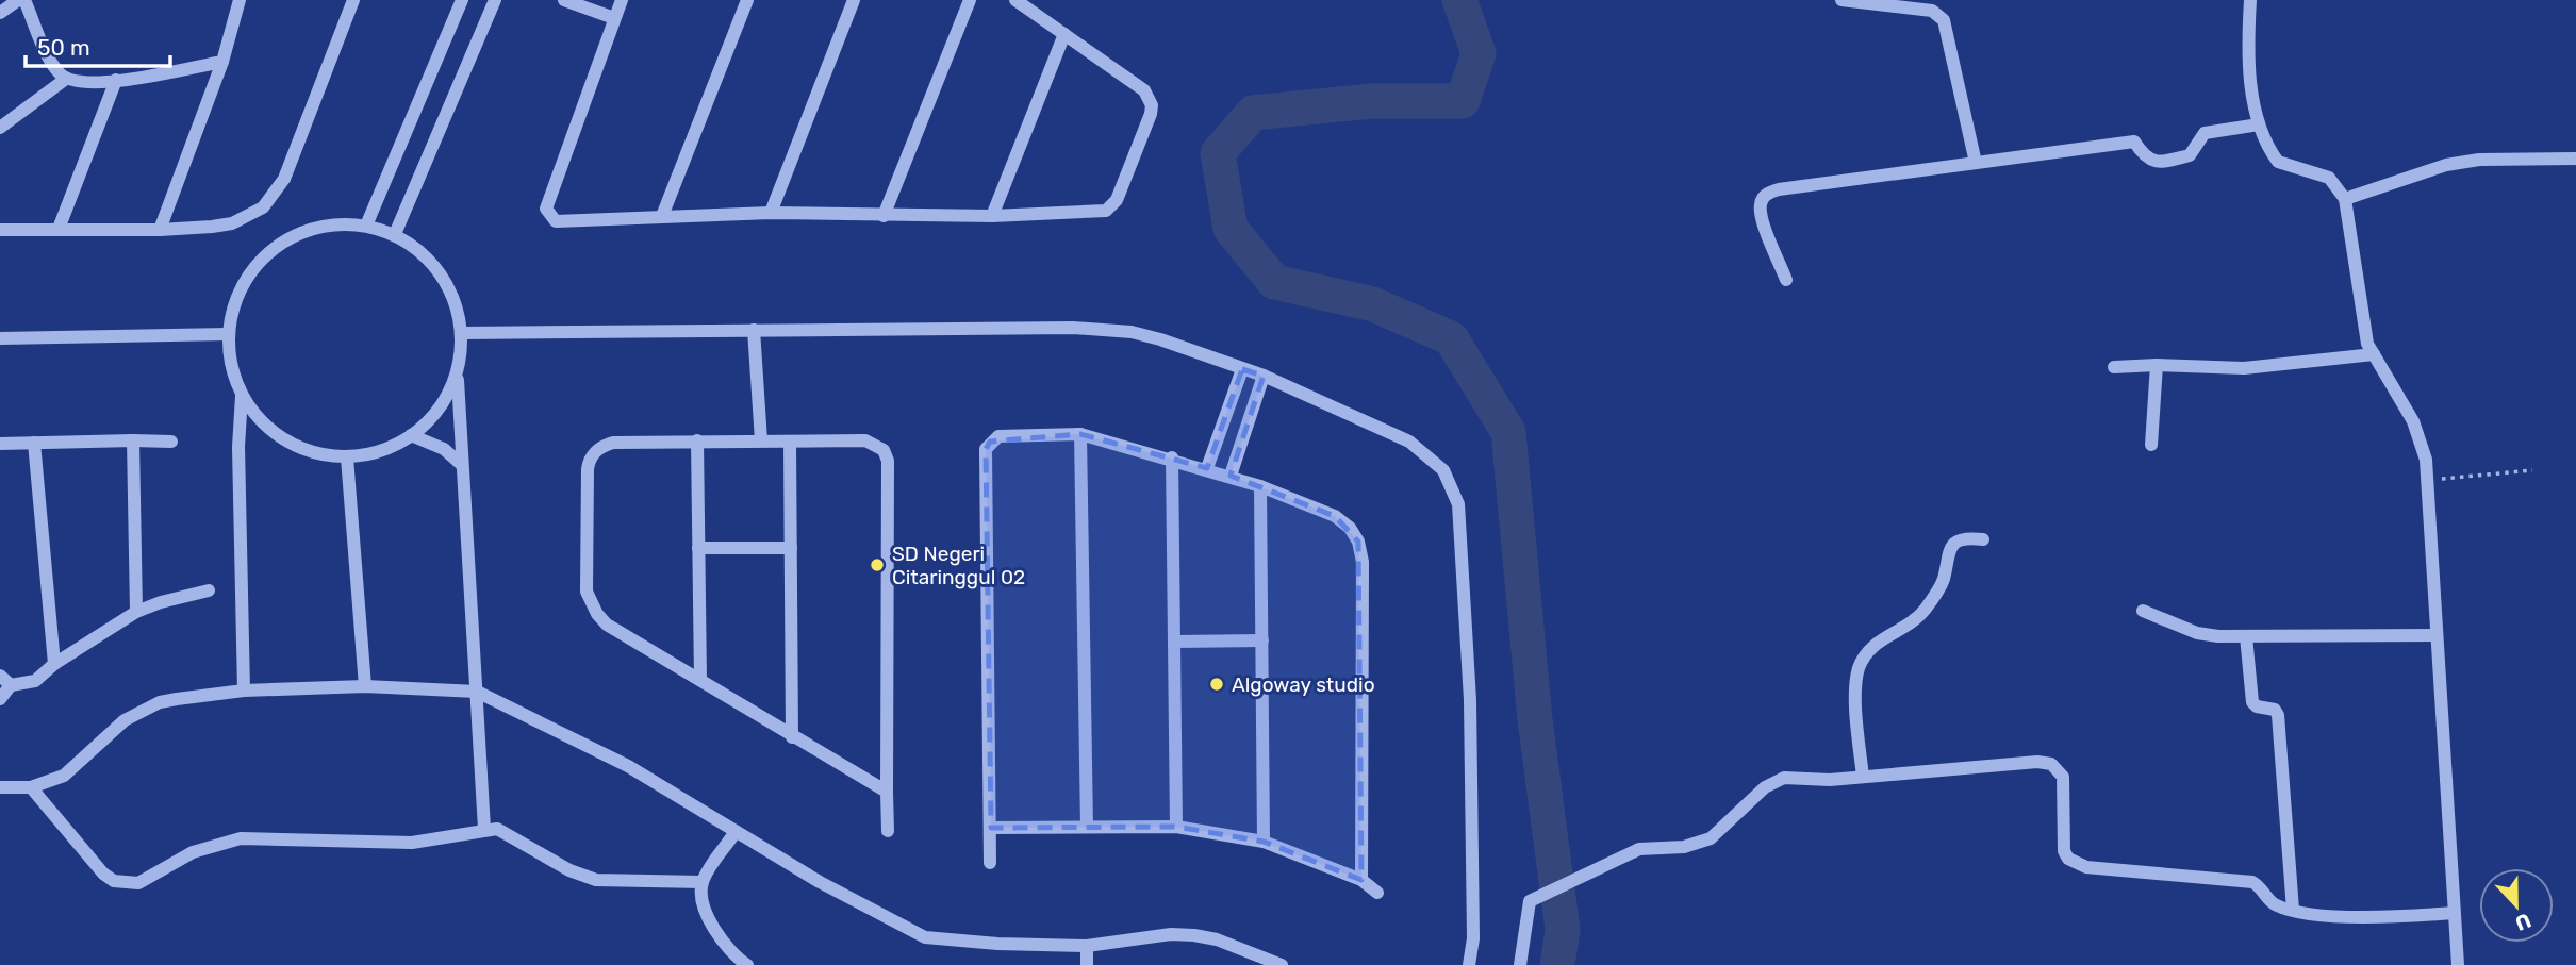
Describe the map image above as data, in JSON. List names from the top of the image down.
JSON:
{
  "places": ["SD Negeri Citaringgul 02", "Algoway studio"],
  "scale_bar": "50 m",
  "north": "bottom"
}
